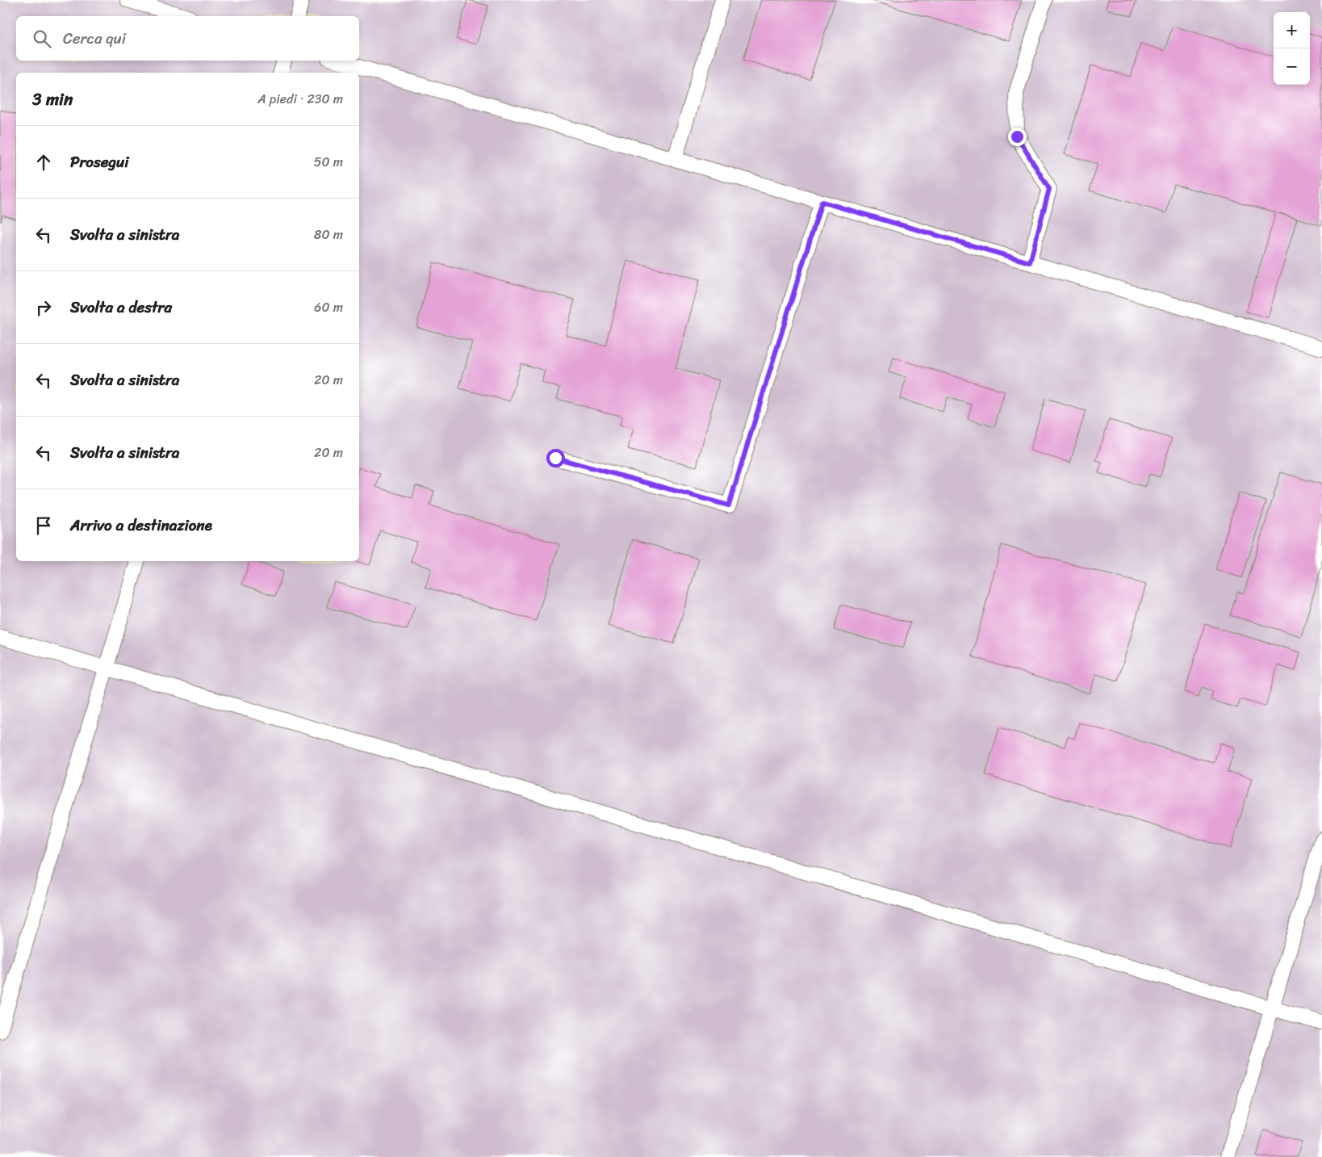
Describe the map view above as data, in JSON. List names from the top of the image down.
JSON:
{
  "page": {
    "map_buttons": ["+", "−"],
    "search": "Cerca qui",
    "heading": ["3 min", "A piedi · 230 m"],
    "list": [
      ["Prosegui", "50 m"],
      ["Svolta a sinistra", "80 m"],
      ["Svolta a destra", "60 m"],
      ["Svolta a sinistra", "20 m"],
      ["Svolta a sinistra", "20 m"],
      "Arrivo a destinazione"
    ]
  }
}
